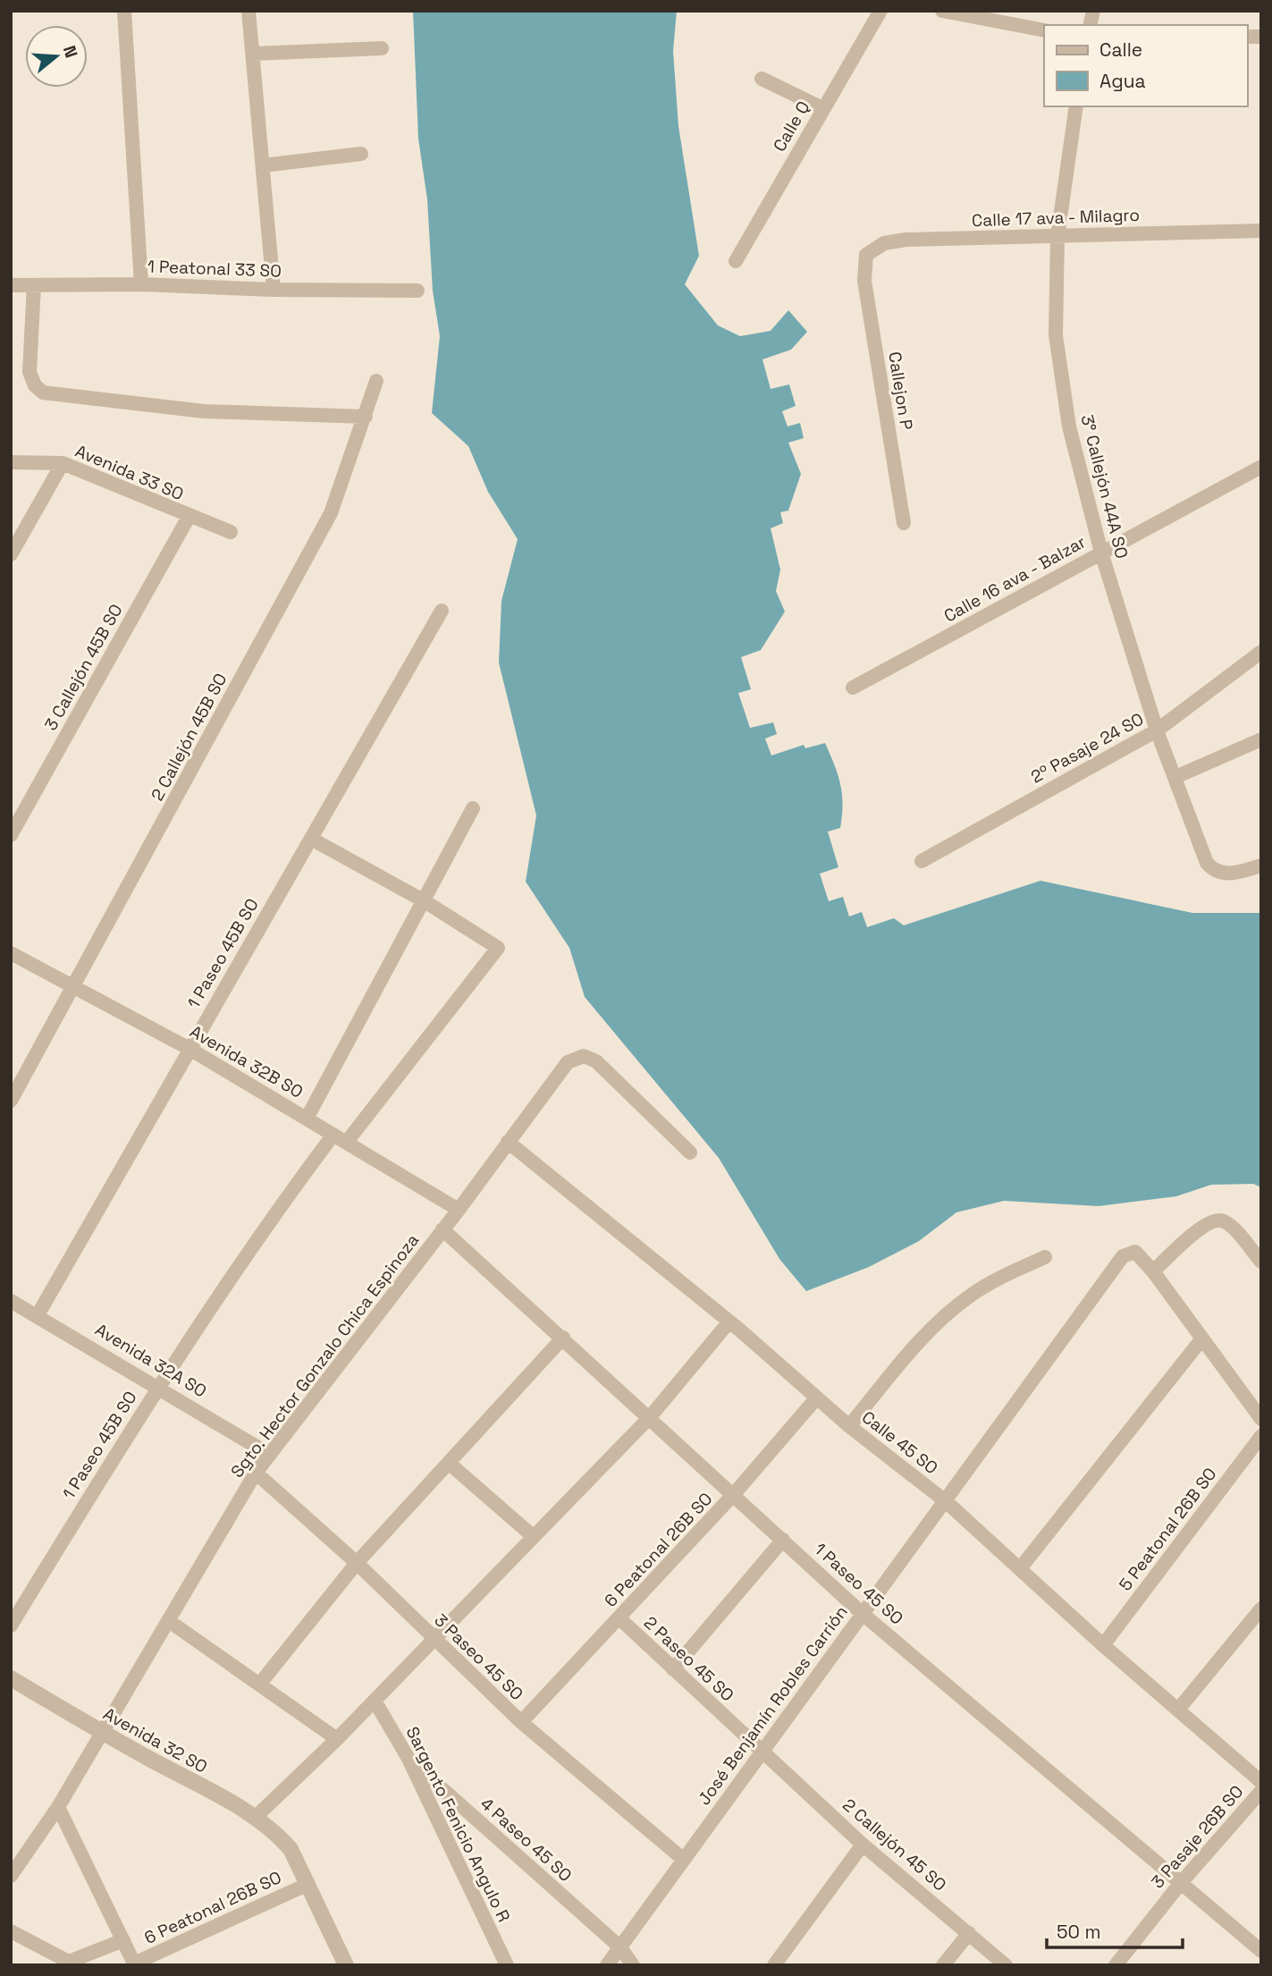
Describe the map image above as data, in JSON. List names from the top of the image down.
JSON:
{
  "streets": {
    "street": [
      "Calle Q",
      "Calle 17 ava - Milagro",
      "1 Peatonal 33 SO",
      "Callejon P",
      "Avenida 33 SO",
      "3° Callejón 44A SO",
      "Calle 16 ava - Balzar",
      "3 Callejón 45B SO",
      "2 Callejón 45B SO",
      "2º Pasaje 24 SO",
      "1 Paseo 45B SO",
      "Avenida 32B SO",
      "Sgto. Hector Gonzalo Chica Espinoza",
      "Avenida 32A SO",
      "Calle 45 SO",
      "5 Peatonal 26B SO",
      "6 Peatonal 26B SO",
      "1 Paseo 45 SO",
      "3 Paseo 45 SO",
      "2 Paseo 45 SO",
      "José Benjamín Robles Carrión",
      "Avenida 32 SO",
      "Sargento Fenicio Angulo R",
      "3 Pasaje 26B SO",
      "4 Paseo 45 SO",
      "2 Callejón 45 SO"
    ]
  },
  "crossings": [
    ["Calle 17 ava - Milagro", "Callejon P"],
    ["Calle 17 ava - Milagro", "3° Callejón 44A SO"],
    ["Avenida 33 SO", "3 Callejón 45B SO"],
    ["3° Callejón 44A SO", "Calle 16 ava - Balzar"],
    ["3° Callejón 44A SO", "2º Pasaje 24 SO"],
    ["2 Callejón 45B SO", "Avenida 32B SO"],
    ["1 Paseo 45B SO", "Avenida 32B SO"],
    ["1 Paseo 45B SO", "Avenida 32A SO"],
    ["Avenida 32B SO", "Sgto. Hector Gonzalo Chica Espinoza"],
    ["Sgto. Hector Gonzalo Chica Espinoza", "Avenida 32A SO"],
    ["Sgto. Hector Gonzalo Chica Espinoza", "Calle 45 SO"],
    ["Sgto. Hector Gonzalo Chica Espinoza", "1 Paseo 45 SO"],
    ["Sgto. Hector Gonzalo Chica Espinoza", "3 Paseo 45 SO"],
    ["Sgto. Hector Gonzalo Chica Espinoza", "Avenida 32 SO"],
    ["Calle 45 SO", "5 Peatonal 26B SO"],
    ["Calle 45 SO", "6 Peatonal 26B SO"],
    ["Calle 45 SO", "José Benjamín Robles Carrión"],
    ["6 Peatonal 26B SO", "1 Paseo 45 SO"],
    ["6 Peatonal 26B SO", "3 Paseo 45 SO"],
    ["6 Peatonal 26B SO", "2 Paseo 45 SO"],
    ["6 Peatonal 26B SO", "Avenida 32 SO"],
    ["1 Paseo 45 SO", "José Benjamín Robles Carrión"],
    ["1 Paseo 45 SO", "3 Pasaje 26B SO"],
    ["3 Paseo 45 SO", "José Benjamín Robles Carrión"],
    ["2 Paseo 45 SO", "José Benjamín Robles Carrión"],
    ["2 Paseo 45 SO", "2 Callejón 45 SO"],
    ["José Benjamín Robles Carrión", "4 Paseo 45 SO"],
    ["José Benjamín Robles Carrión", "2 Callejón 45 SO"],
    ["Sargento Fenicio Angulo R", "4 Paseo 45 SO"]
  ],
  "legend": ["Calle", "Agua"],
  "scale_bar": "50 m",
  "north": "right"
}
